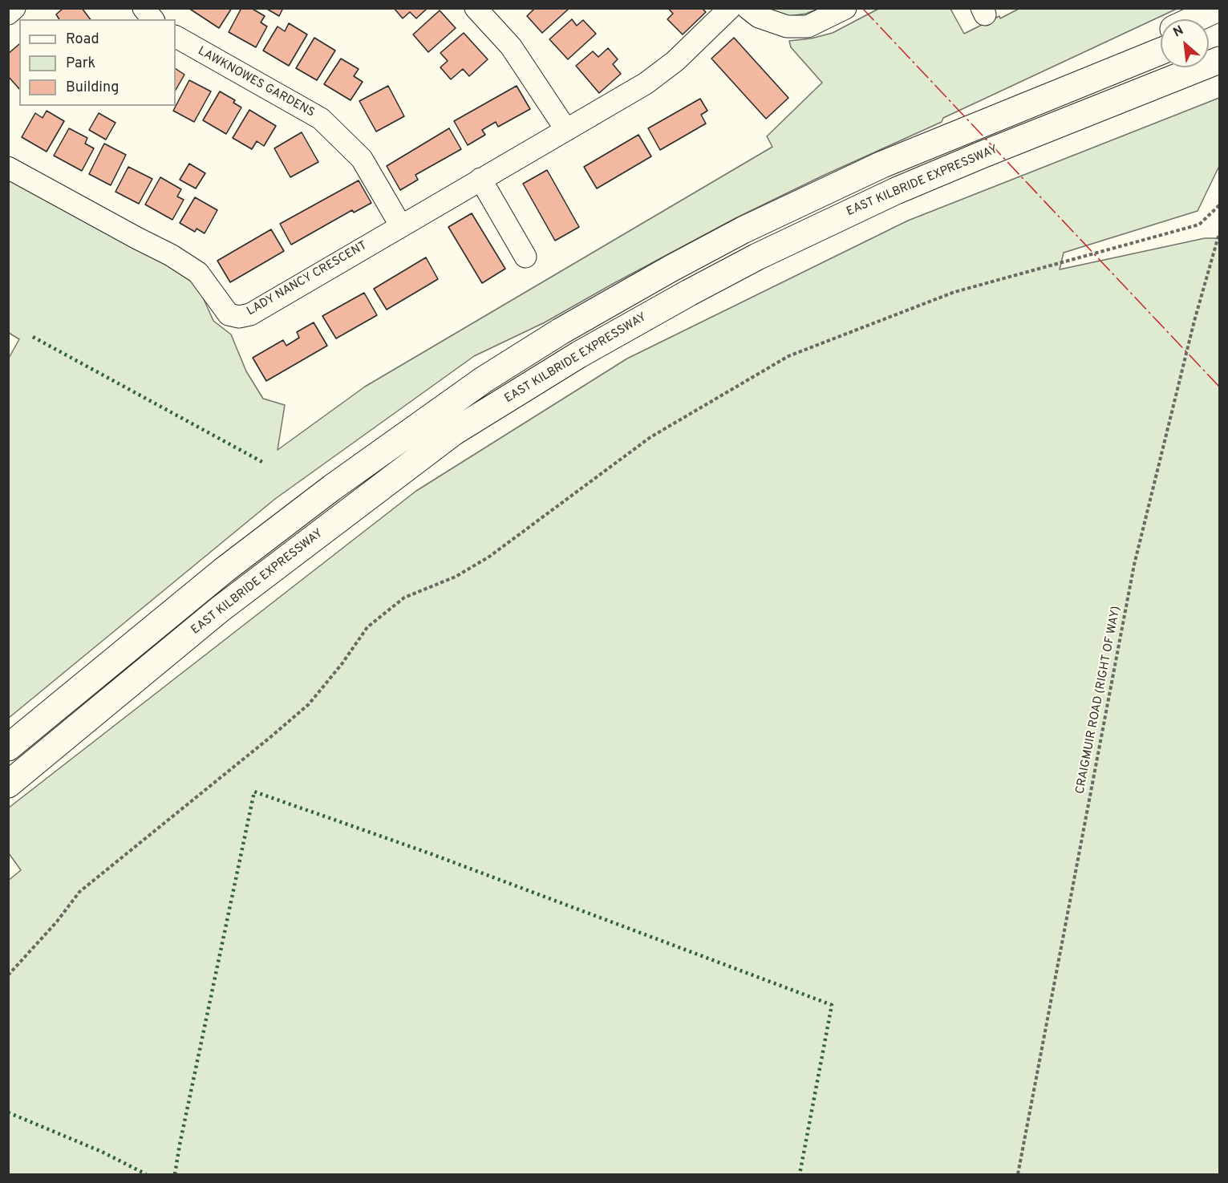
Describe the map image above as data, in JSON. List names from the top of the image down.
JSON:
{
  "streets": {
    "highway": ["EAST KILBRIDE EXPRESSWAY"],
    "street": ["LAWKNOWES GARDENS", "LADY NANCY CRESCENT"],
    "path": ["CRAIGMUIR ROAD (RIGHT OF WAY)"]
  },
  "crossings": [
    ["LAWKNOWES GARDENS", "LADY NANCY CRESCENT"]
  ],
  "legend": ["Road", "Park", "Building"],
  "north": "top left"
}
